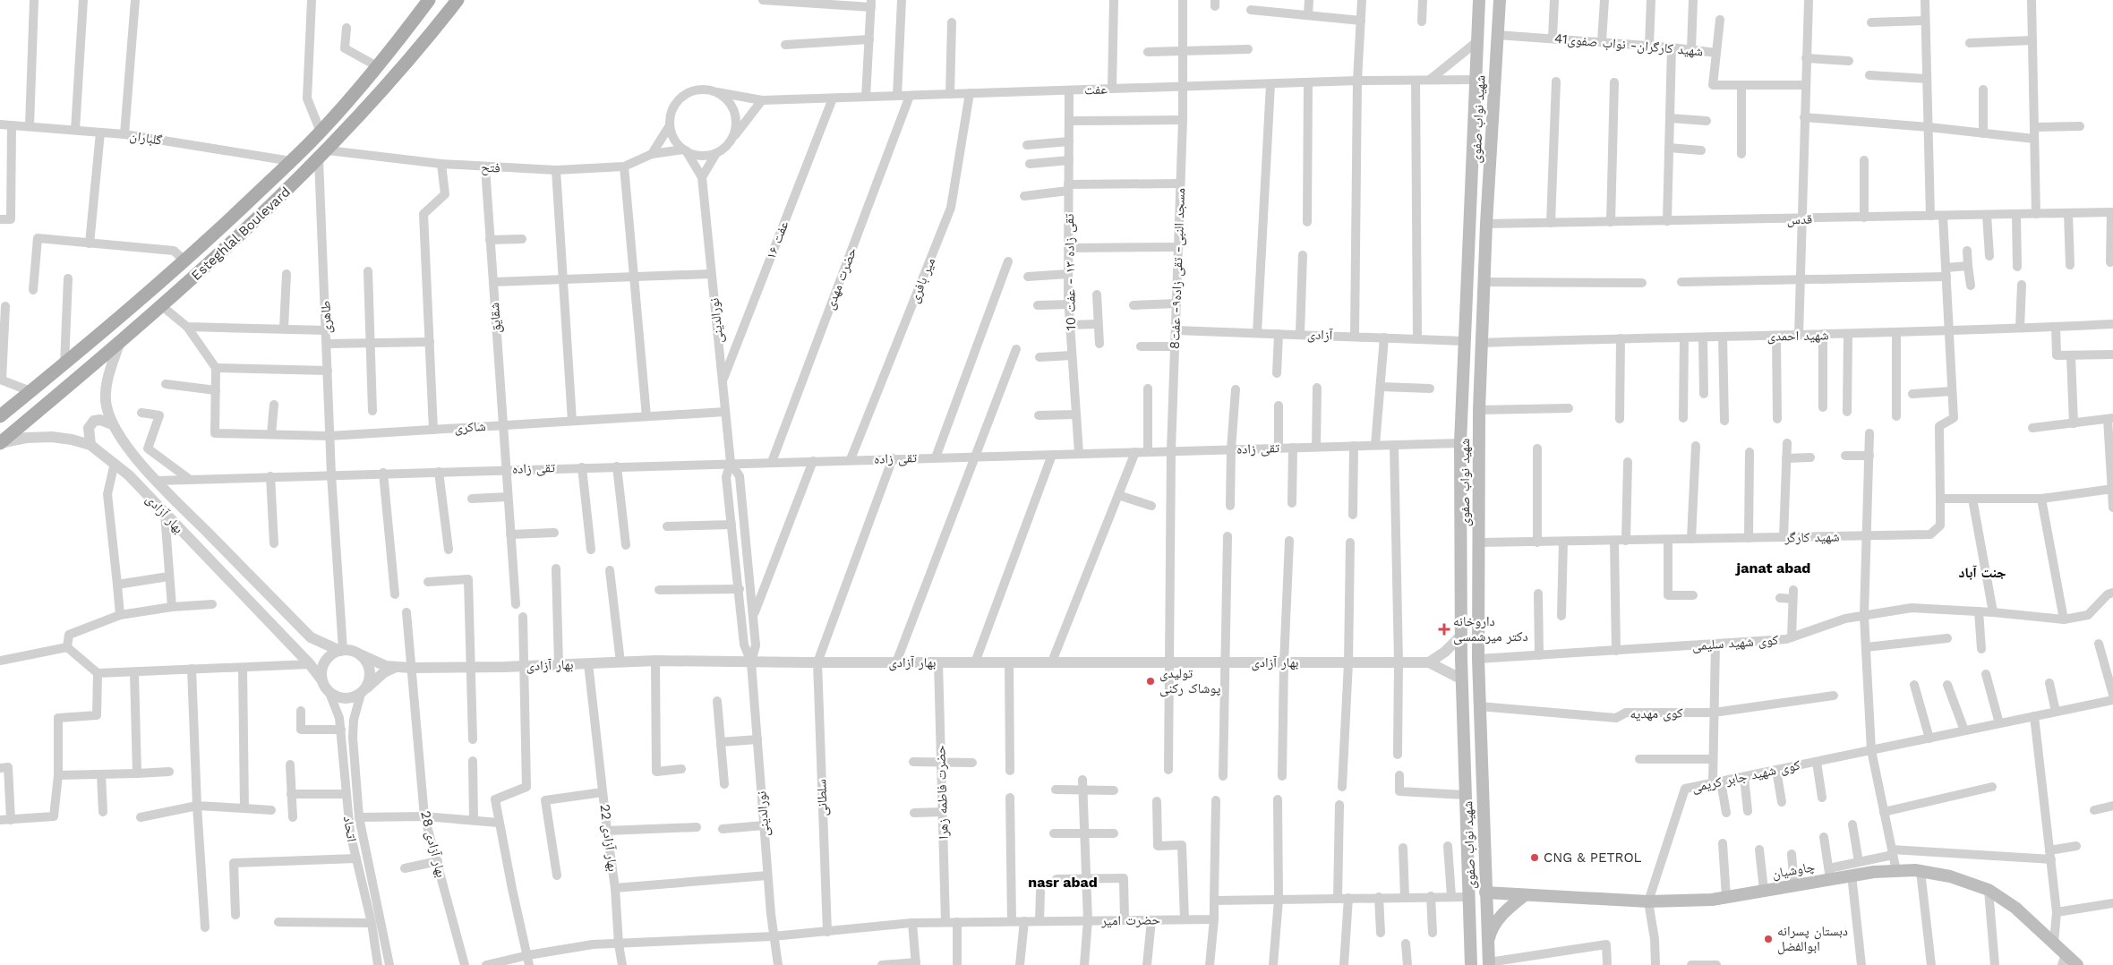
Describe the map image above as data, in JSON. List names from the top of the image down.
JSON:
{
  "streets": {
    "main road": ["شهید نواب صفوی", "Esteghlal Boulevard", "چاوشیان"],
    "street": [
      "شهید کارگران- نواب صفوی41",
      "عفت",
      "گلباران",
      "فتح",
      "قدس",
      "عفت ۱۶",
      "مسجد النبی- تقی زاده۹- عفت8",
      "تقی زاده ۱۳ - عفت 10",
      "حضرت مهدی",
      "میر بافری",
      "طاهری",
      "شقایق",
      "نورالدینی",
      "آزادی",
      "شهید احمدی",
      "شاکری",
      "تقی زاده",
      "بهار آزادی",
      "شهید کارگر",
      "کوی شهید سلیمی",
      "کوی مهدیه",
      "کوی شهید جابر کریمی",
      "حضرت فاطمه زهرا",
      "سلطانی",
      "اتحاد",
      "بهار آزادی 22",
      "بهار آزادی 28",
      "حضرت امیر"
    ]
  },
  "crossings": [
    ["شهید کارگران- نواب صفوی41", "شهید نواب صفوی"],
    ["عفت", "شهید نواب صفوی"],
    ["عفت", "فتح"],
    ["عفت", "عفت ۱۶"],
    ["عفت", "مسجد النبی- تقی زاده۹- عفت8"],
    ["عفت", "تقی زاده ۱۳ - عفت 10"],
    ["عفت", "حضرت مهدی"],
    ["عفت", "میر بافری"],
    ["عفت", "نورالدینی"],
    ["شهید نواب صفوی", "قدس"],
    ["شهید نواب صفوی", "آزادی"],
    ["شهید نواب صفوی", "شهید احمدی"],
    ["شهید نواب صفوی", "تقی زاده"],
    ["شهید نواب صفوی", "بهار آزادی"],
    ["شهید نواب صفوی", "شهید کارگر"],
    ["شهید نواب صفوی", "کوی شهید سلیمی"],
    ["شهید نواب صفوی", "کوی مهدیه"],
    ["شهید نواب صفوی", "چاوشیان"],
    ["گلباران", "Esteghlal Boulevard"],
    ["فتح", "Esteghlal Boulevard"],
    ["فتح", "طاهری"],
    ["فتح", "شقایق"],
    ["فتح", "نورالدینی"],
    ["Esteghlal Boulevard", "طاهری"],
    ["Esteghlal Boulevard", "بهار آزادی"],
    ["عفت ۱۶", "نورالدینی"],
    ["مسجد النبی- تقی زاده۹- عفت8", "آزادی"],
    ["مسجد النبی- تقی زاده۹- عفت8", "تقی زاده"],
    ["مسجد النبی- تقی زاده۹- عفت8", "بهار آزادی"],
    ["تقی زاده ۱۳ - عفت 10", "تقی زاده"],
    ["حضرت مهدی", "تقی زاده"],
    ["میر بافری", "تقی زاده"],
    ["طاهری", "شاکری"],
    ["طاهری", "تقی زاده"],
    ["طاهری", "بهار آزادی"],
    ["طاهری", "اتحاد"],
    ["شقایق", "شاکری"],
    ["شقایق", "تقی زاده"],
    ["نورالدینی", "شاکری"],
    ["نورالدینی", "تقی زاده"],
    ["نورالدینی", "بهار آزادی"],
    ["نورالدینی", "بهار آزادی 22"],
    ["نورالدینی", "حضرت امیر"],
    ["تقی زاده", "بهار آزادی"],
    ["بهار آزادی", "حضرت فاطمه زهرا"],
    ["بهار آزادی", "سلطانی"],
    ["بهار آزادی", "اتحاد"],
    ["بهار آزادی", "بهار آزادی 22"],
    ["بهار آزادی", "بهار آزادی 28"],
    ["کوی شهید جابر کریمی", "چاوشیان"],
    ["حضرت فاطمه زهرا", "حضرت امیر"],
    ["سلطانی", "حضرت امیر"]
  ],
  "districts": ["janat abad", "جنت آباد", "nasr abad"],
  "places": {
    "health": ["داروخانه دکتر میرشمسی"],
    "other": ["تولیدی پوشاک رکنی", "CNG & PETROL", "دبستان پسرانه ابوالفضل"]
  }
}
